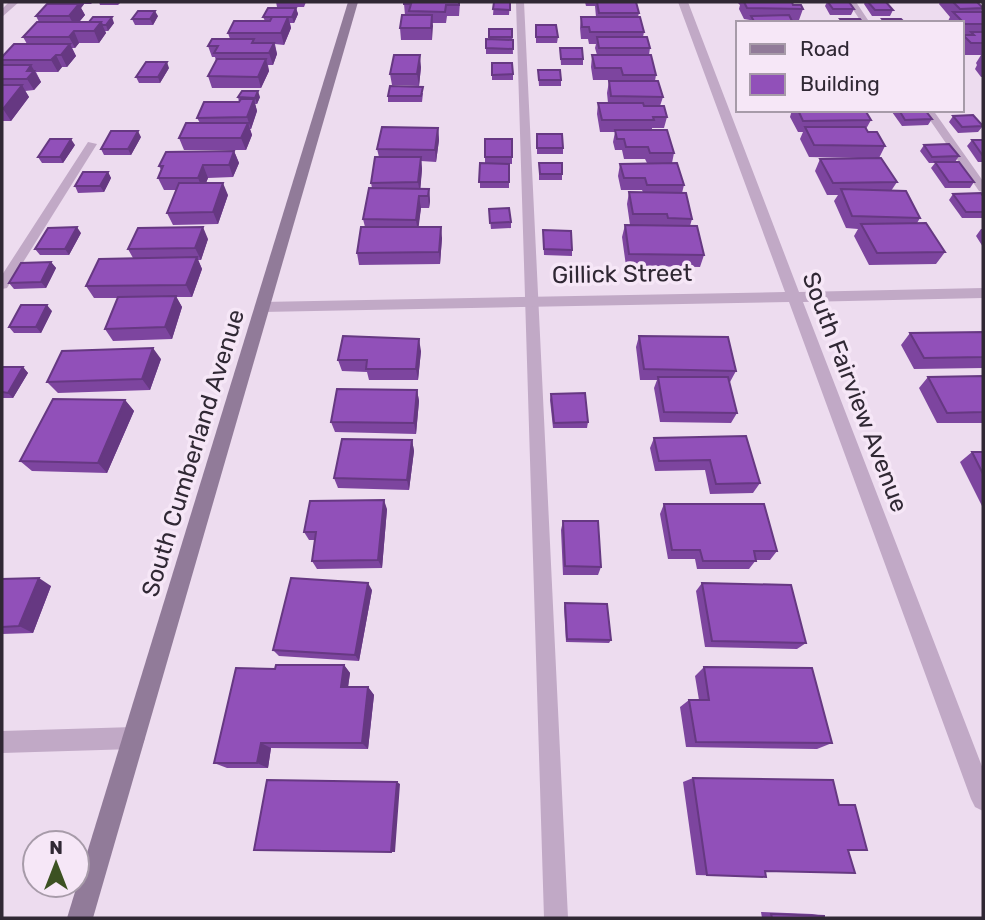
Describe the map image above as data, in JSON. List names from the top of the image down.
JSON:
{
  "streets": {
    "street": ["Gillick Street", "South Fairview Avenue", "South Cumberland Avenue"]
  },
  "crossings": [
    ["Gillick Street", "South Fairview Avenue"],
    ["Gillick Street", "South Cumberland Avenue"]
  ],
  "legend": ["Road", "Building"],
  "north": "top"
}
